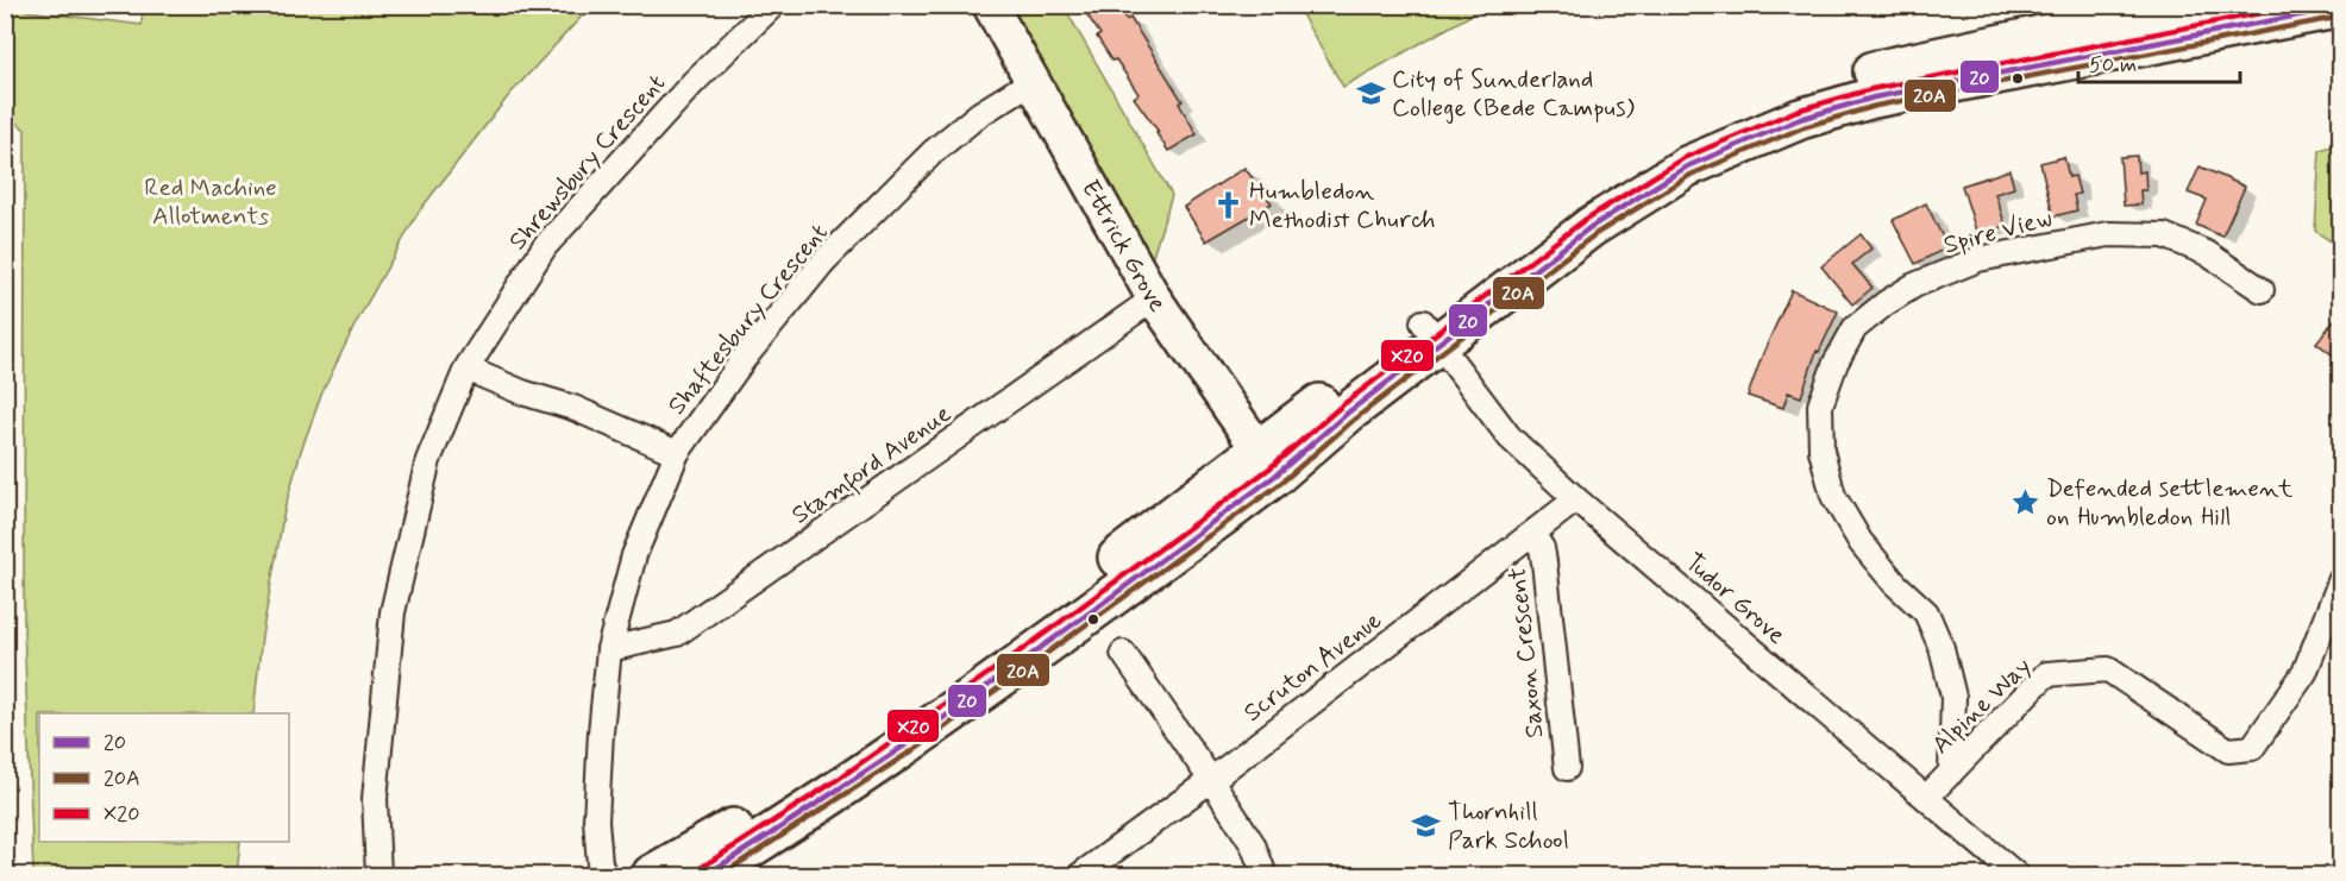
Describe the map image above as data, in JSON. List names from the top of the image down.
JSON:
{
  "streets": {
    "street": [
      "Shrewsbury Crescent",
      "Spire View",
      "Ettrick Grove",
      "Shaftesbury Crescent",
      "Stamford Avenue",
      "Tudor Grove",
      "Saxon Crescent",
      "Scruton Avenue",
      "Alpine Way"
    ]
  },
  "crossings": [
    ["Spire View", "Alpine Way"],
    ["Ettrick Grove", "Shaftesbury Crescent"],
    ["Ettrick Grove", "Stamford Avenue"],
    ["Shaftesbury Crescent", "Stamford Avenue"],
    ["Tudor Grove", "Scruton Avenue"],
    ["Tudor Grove", "Alpine Way"],
    ["Saxon Crescent", "Scruton Avenue"]
  ],
  "parks": ["Red Machine Allotments"],
  "places": {
    "school or university": ["City of Sunderland College (Bede Campus)", "Thornhill Park School"],
    "church": ["Humbledon Methodist Church"],
    "place": ["Defended settlement on Humbledon Hill"]
  },
  "lines": ["transit line X20", "transit line 20", "transit line 20A"],
  "legend": ["20", "20A", "X20"],
  "scale_bar": "50 m"
}
